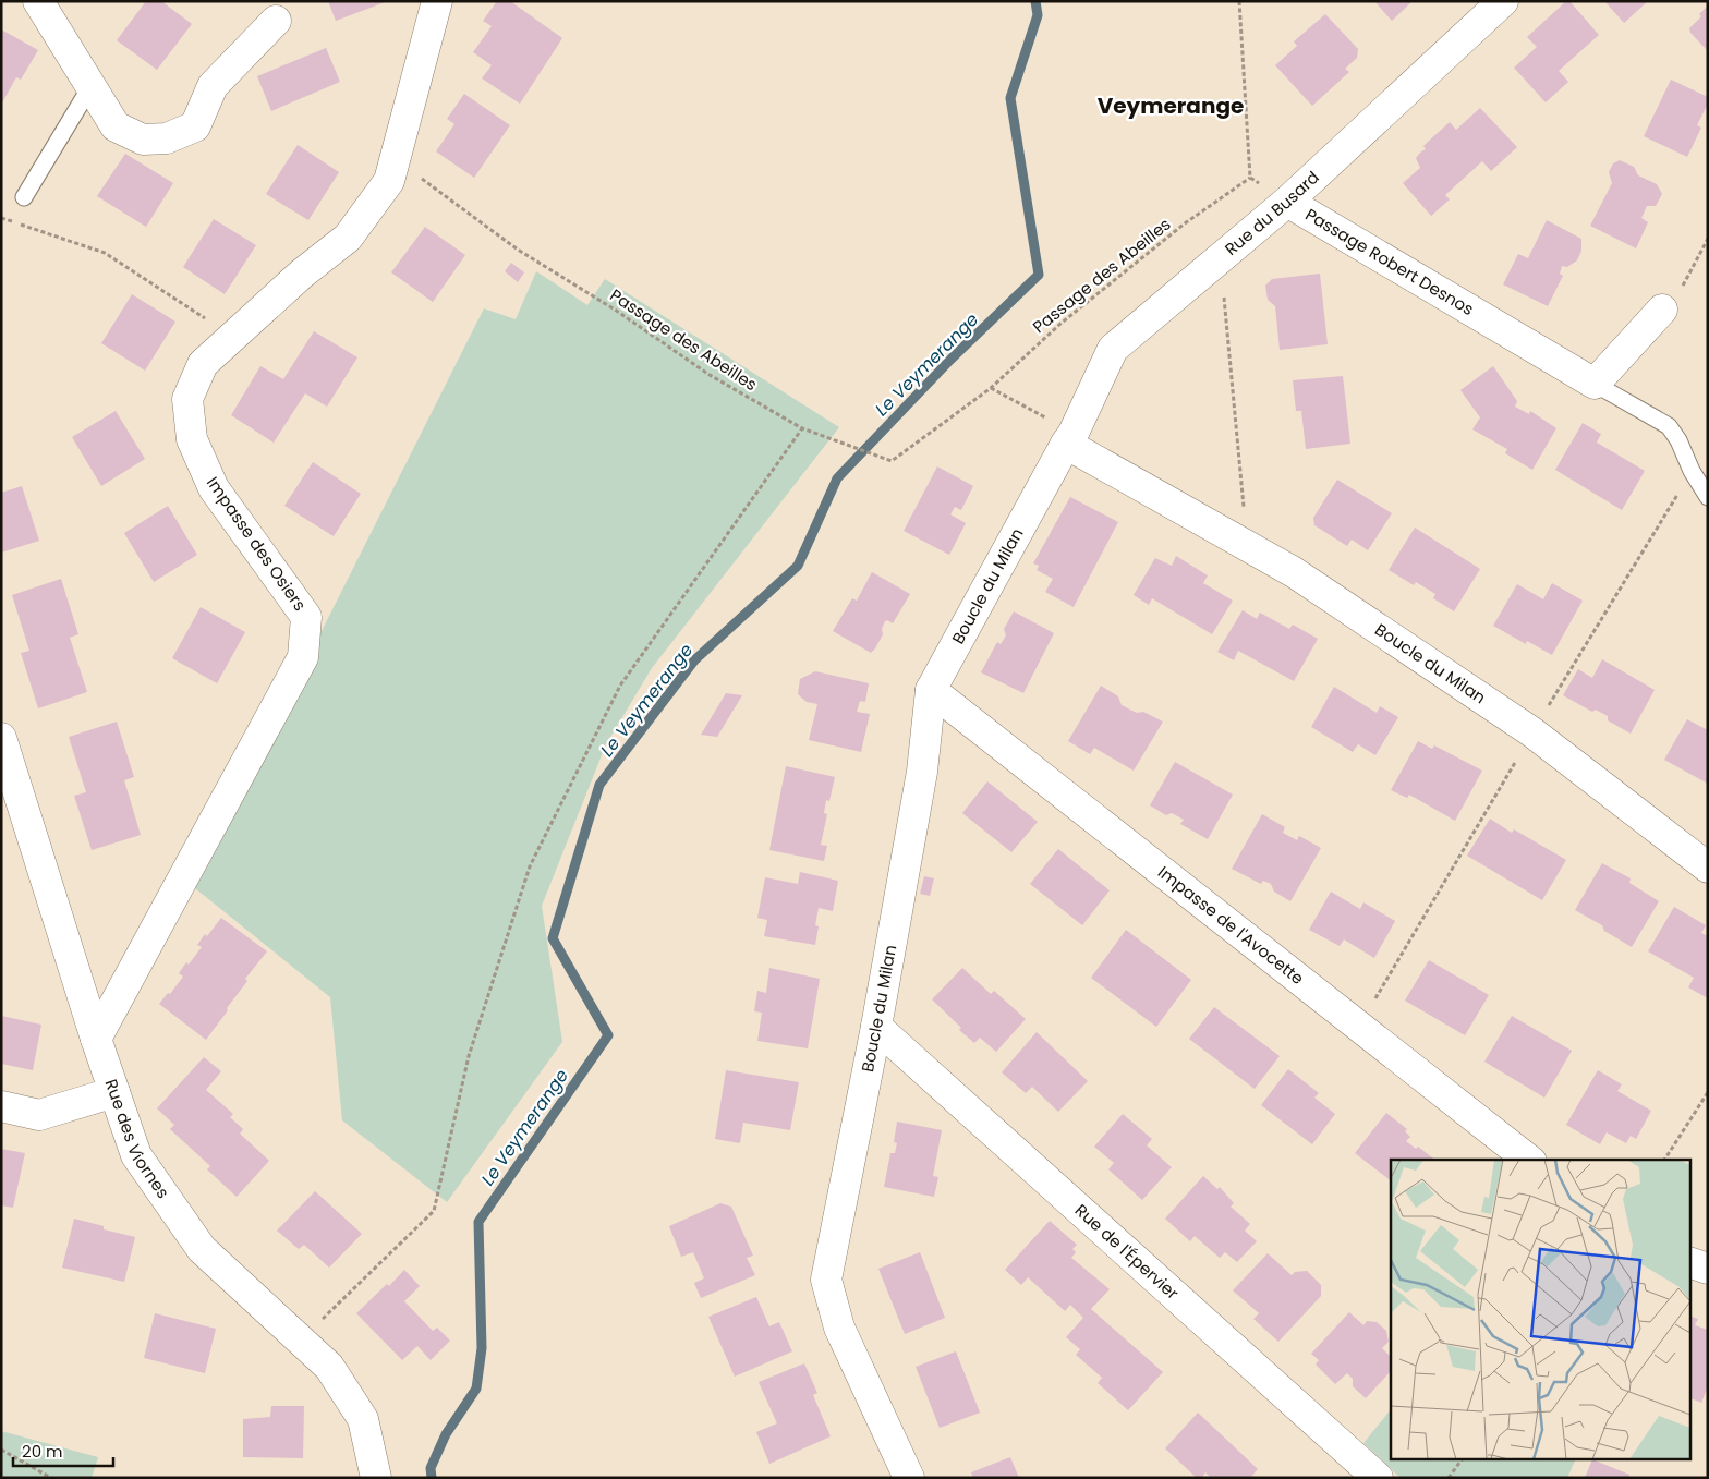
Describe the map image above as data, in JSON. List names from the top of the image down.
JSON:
{
  "streets": {
    "street": [
      "Rue du Busard",
      "Passage Robert Desnos",
      "Impasse des Osiers",
      "Boucle du Milan",
      "Impasse de l'Avocette",
      "Rue des Viornes",
      "Rue de l'Épervier"
    ],
    "path": ["Passage des Abeilles"]
  },
  "crossings": [
    ["Rue du Busard", "Passage Robert Desnos"],
    ["Rue du Busard", "Boucle du Milan"],
    ["Passage Robert Desnos", "Passage des Abeilles"],
    ["Passage des Abeilles", "Impasse des Osiers"],
    ["Impasse des Osiers", "Rue des Viornes"],
    ["Boucle du Milan", "Impasse de l'Avocette"],
    ["Boucle du Milan", "Rue de l'Épervier"]
  ],
  "districts": ["Veymerange"],
  "water": ["Le Veymerange"],
  "scale_bar": "20 m"
}
